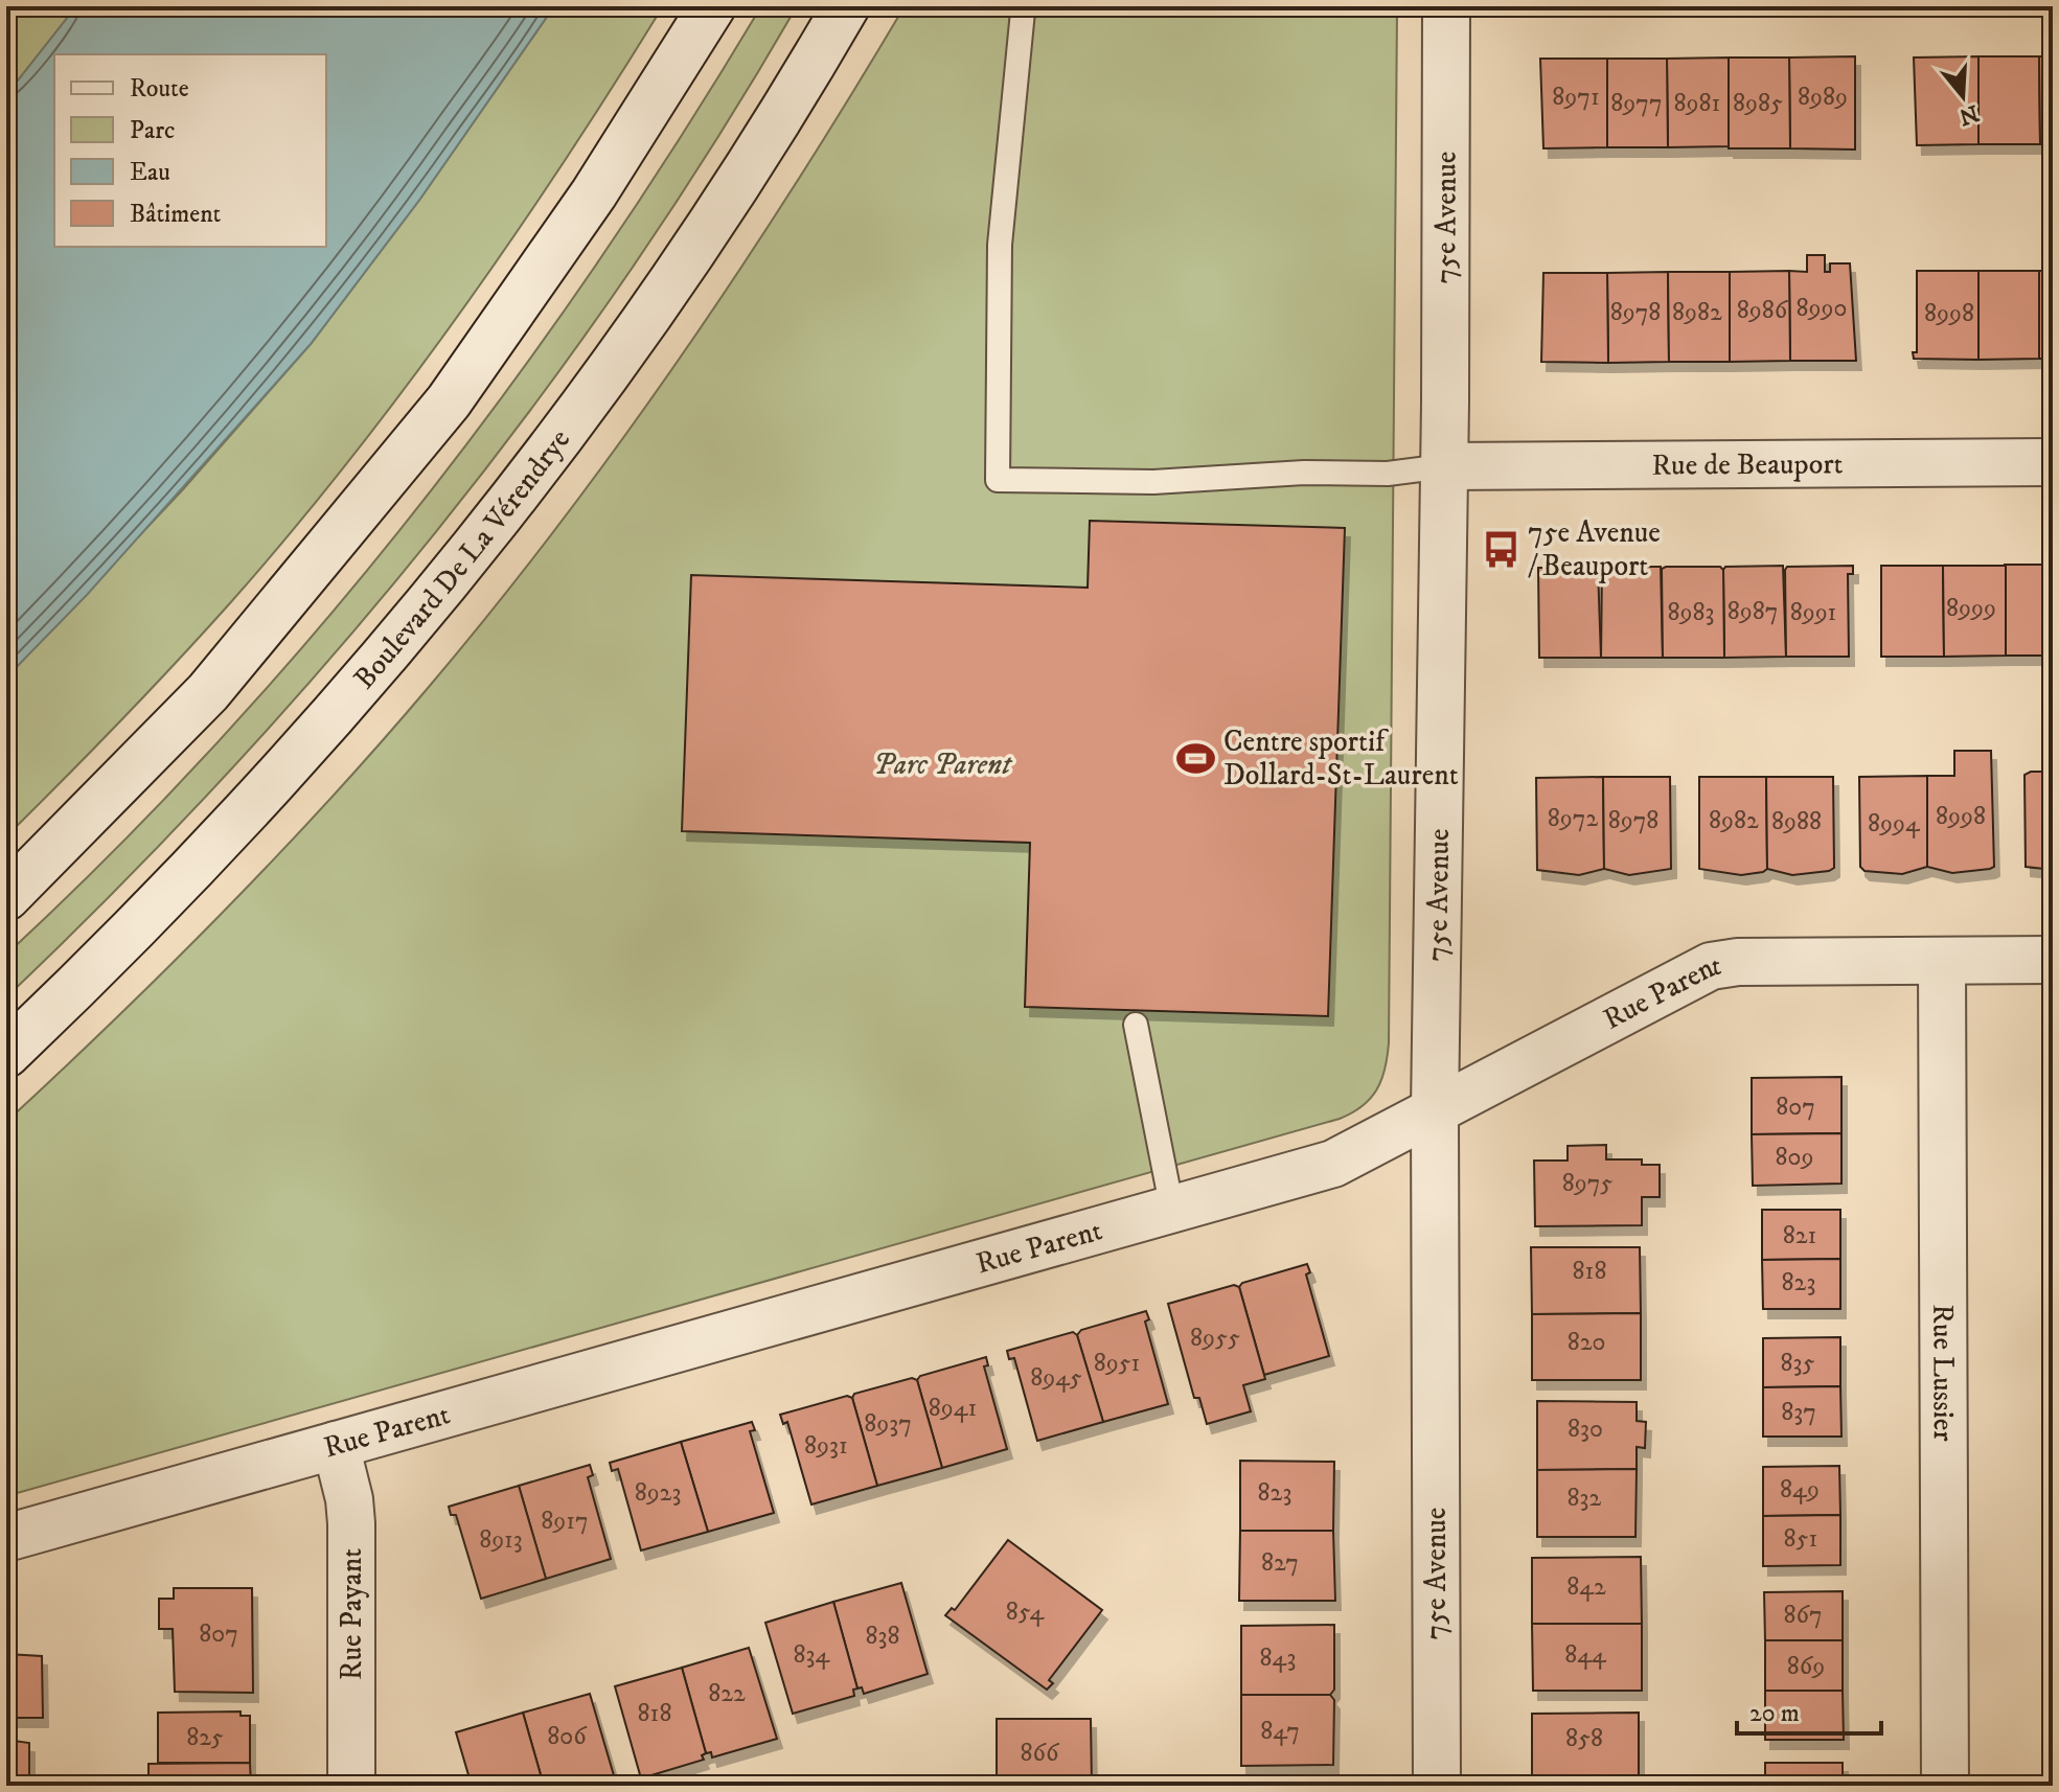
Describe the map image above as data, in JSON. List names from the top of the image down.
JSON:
{
  "streets": {
    "street": [
      "75e Avenue",
      "Rue de Beauport",
      "Boulevard De La Vérendrye",
      "Rue Parent",
      "Rue Lussier",
      "Rue Payant"
    ]
  },
  "crossings": [
    ["75e Avenue", "Rue de Beauport"],
    ["75e Avenue", "Rue Parent"],
    ["Rue Parent", "Rue Lussier"],
    ["Rue Parent", "Rue Payant"]
  ],
  "parks": ["Parc Parent"],
  "places": {
    "bus stop": ["75e Avenue / Beauport"],
    "sports": ["Centre sportif Dollard-St-Laurent"]
  },
  "house_numbers": [
    "8971",
    "8989",
    "8977",
    "8981",
    "8985",
    "8990",
    "8986",
    "8978",
    "8982",
    "8998",
    "8999",
    "8987",
    "8983",
    "8991",
    "8998",
    "8972",
    "8978",
    "8982",
    "8988",
    "8994",
    "807",
    "809",
    "8975",
    "821",
    "818",
    "823",
    "8955",
    "820",
    "8951",
    "835",
    "8945",
    "8941",
    "837",
    "8937",
    "830",
    "8931",
    "849",
    "8923",
    "823",
    "832",
    "8917",
    "851",
    "8913",
    "827",
    "842",
    "854",
    "867",
    "807",
    "838",
    "834",
    "844",
    "843",
    "869",
    "822",
    "818",
    "847",
    "806",
    "825",
    "858",
    "866"
  ],
  "legend": [
    "Route",
    "Parc",
    "Eau",
    "Bâtiment"
  ],
  "scale_bar": "20 m",
  "north": "bottom"
}
